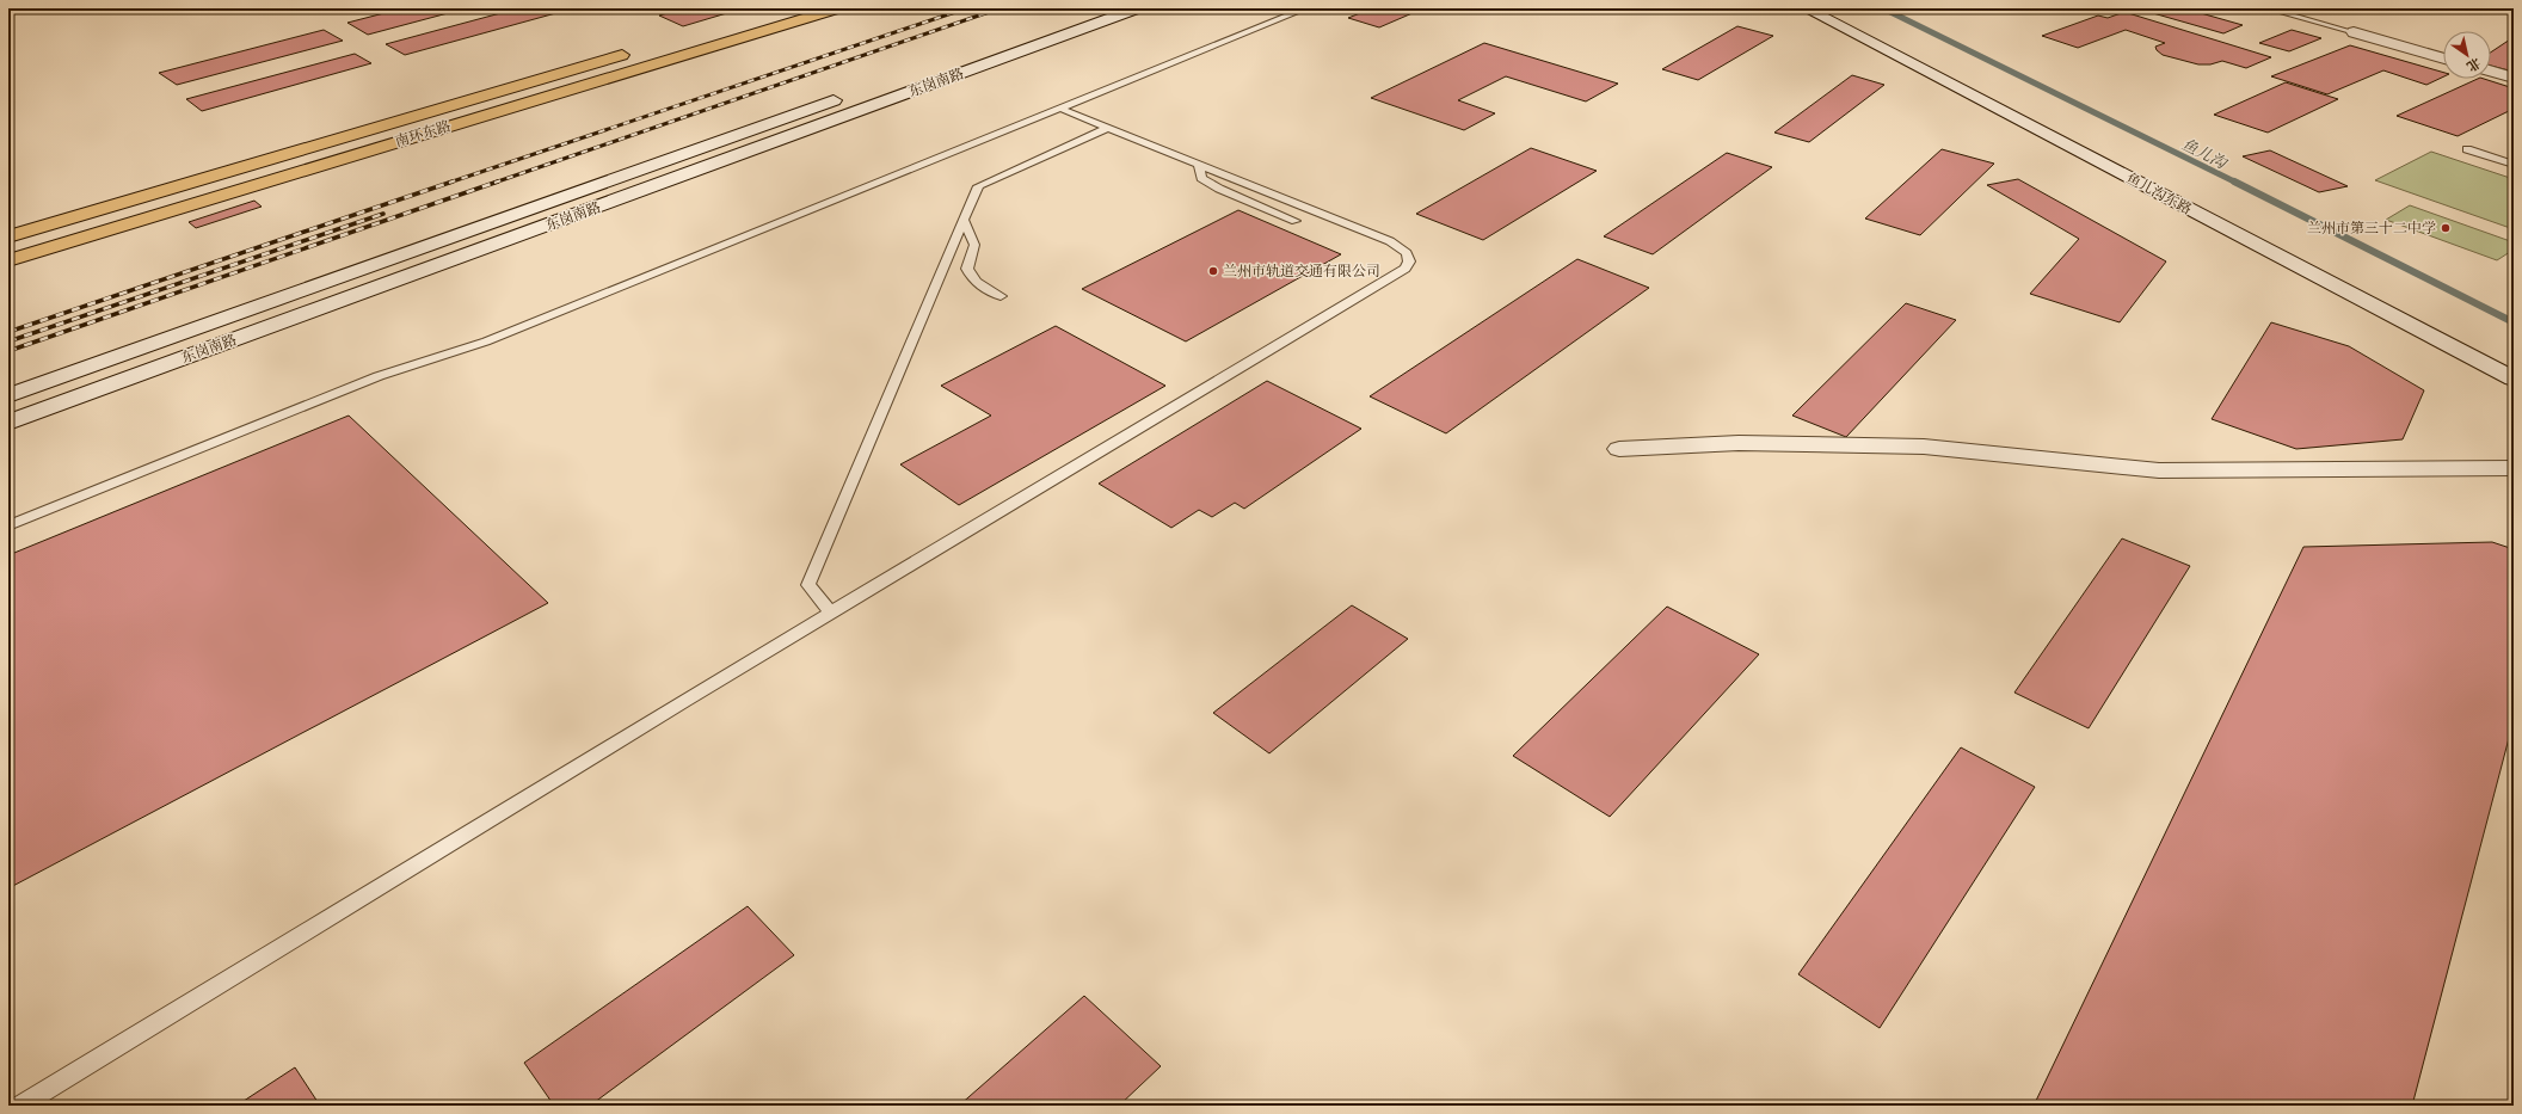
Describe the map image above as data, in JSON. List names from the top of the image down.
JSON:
{
  "streets": {
    "highway": ["南环东路"],
    "street": ["东岗南路", "鱼儿沟东路"]
  },
  "water": ["鱼儿沟"],
  "places": ["兰州市第三十二中学", "兰州市轨道交通有限公司"],
  "north": "bottom right"
}
